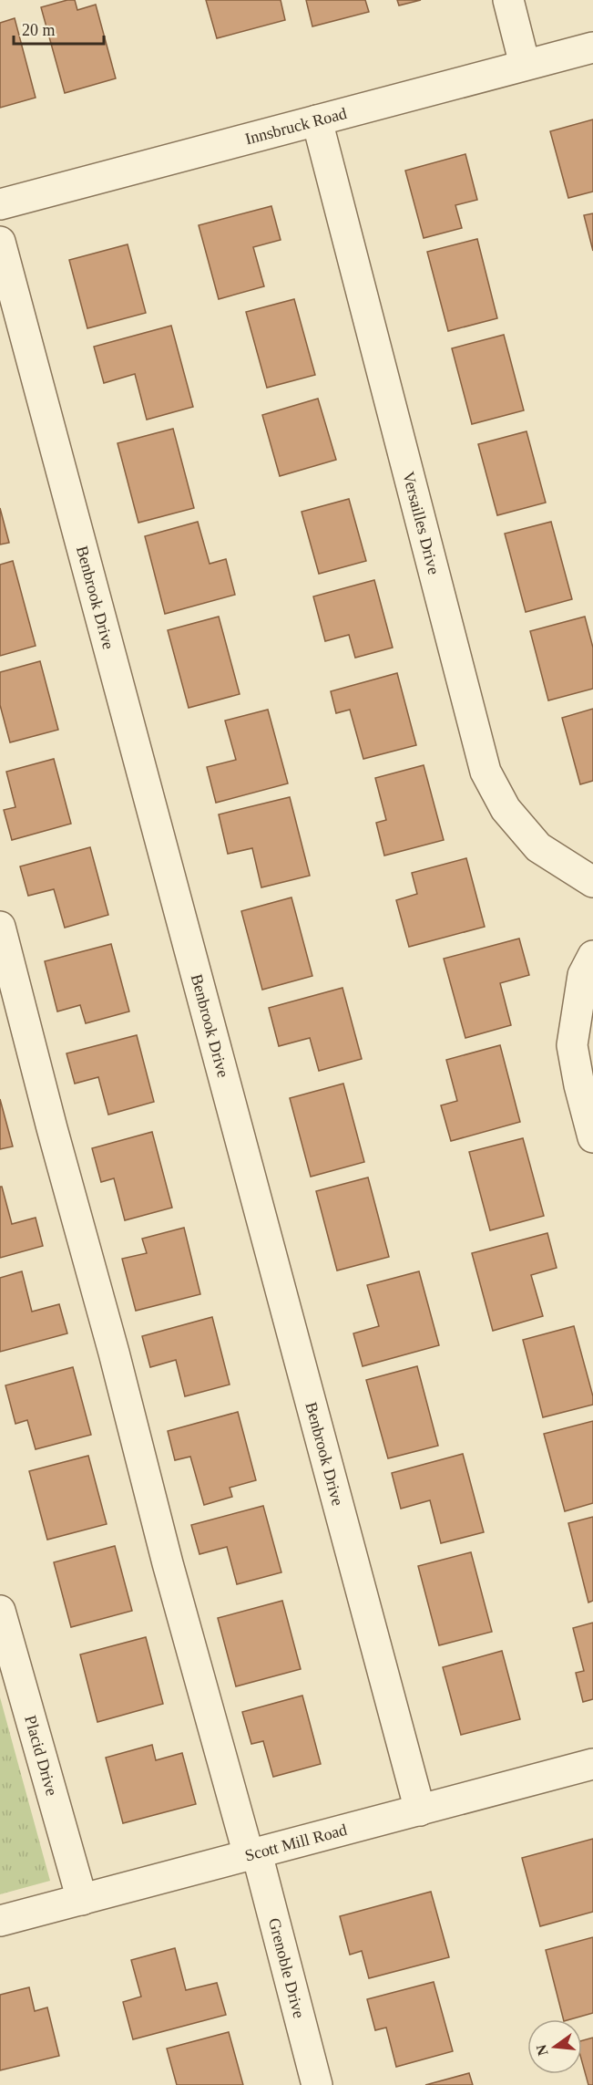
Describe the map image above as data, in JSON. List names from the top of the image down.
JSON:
{
  "streets": {
    "street": [
      "Innsbruck Road",
      "Versailles Drive",
      "Benbrook Drive",
      "Placid Drive",
      "Scott Mill Road",
      "Grenoble Drive"
    ]
  },
  "crossings": [
    ["Innsbruck Road", "Versailles Drive"],
    ["Benbrook Drive", "Scott Mill Road"],
    ["Placid Drive", "Scott Mill Road"],
    ["Scott Mill Road", "Grenoble Drive"]
  ],
  "scale_bar": "20 m",
  "north": "left"
}
